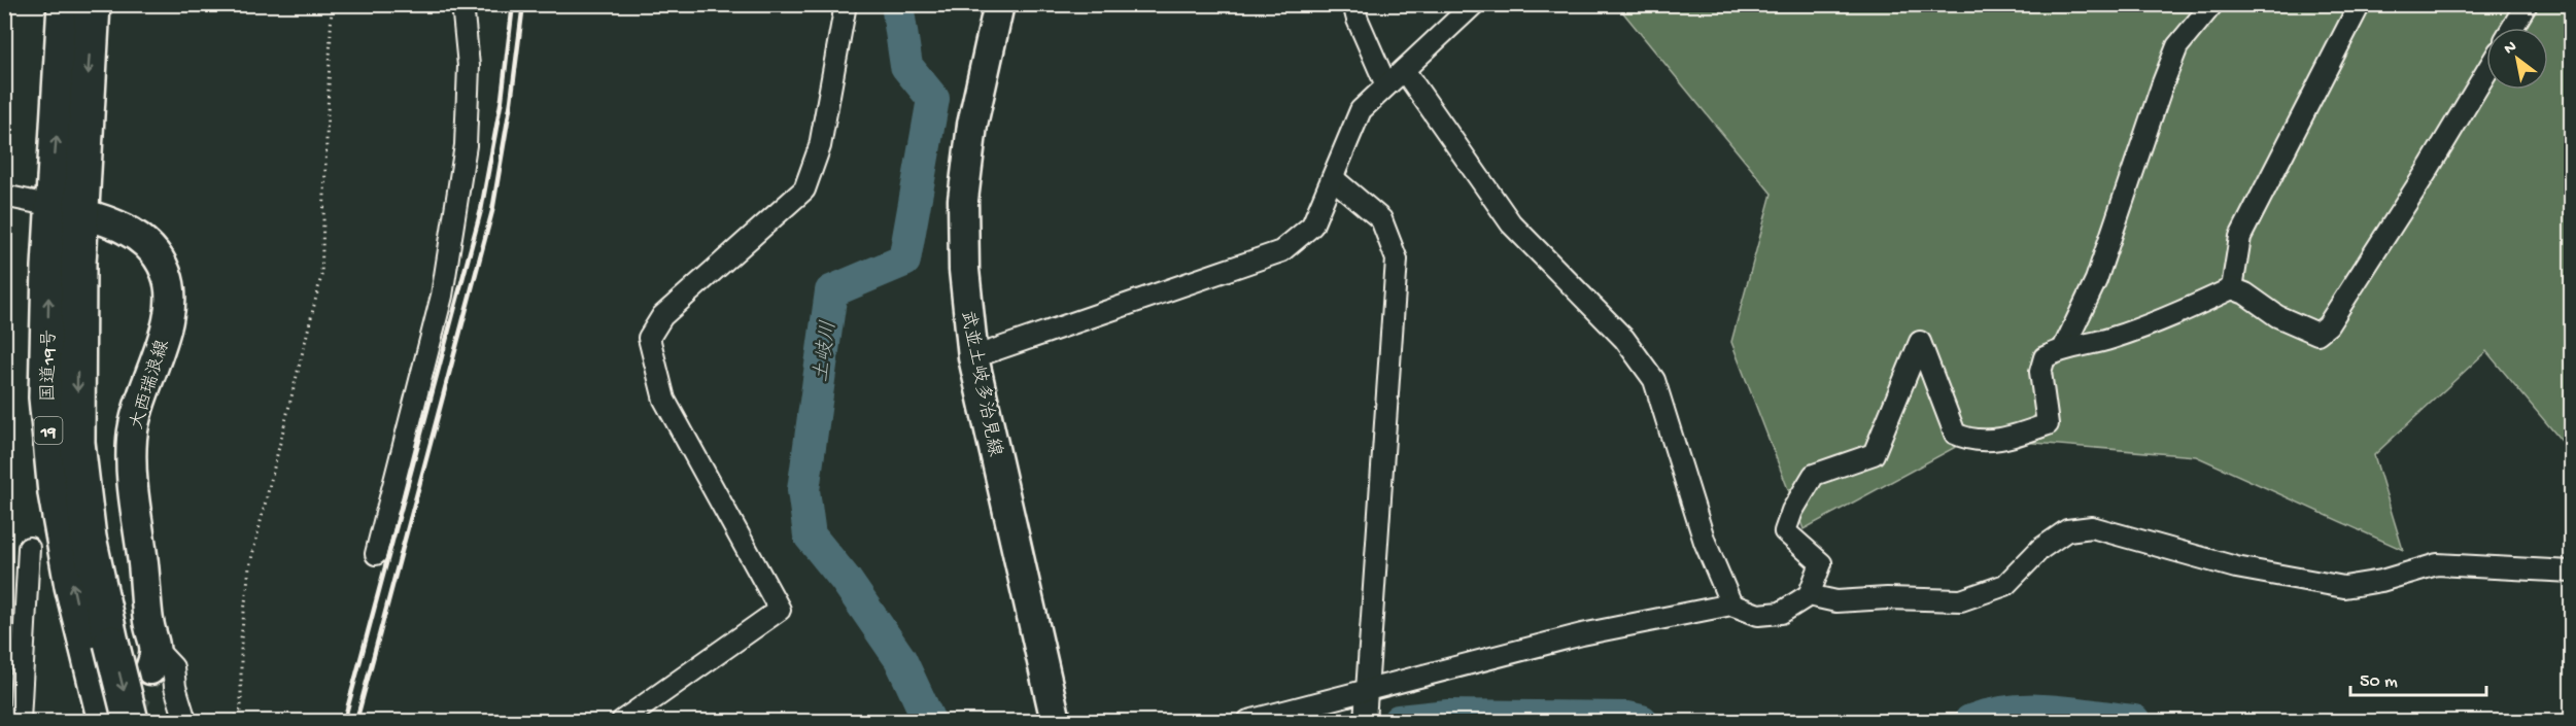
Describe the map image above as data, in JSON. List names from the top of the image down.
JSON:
{
  "streets": {
    "highway": ["国道19号", "19"],
    "main road": ["武並土岐多治見線", "大西瑞浪線"]
  },
  "crossings": [
    ["国道19号", "大西瑞浪線"]
  ],
  "water": ["土岐川"],
  "scale_bar": "50 m",
  "north": "top left"
}
